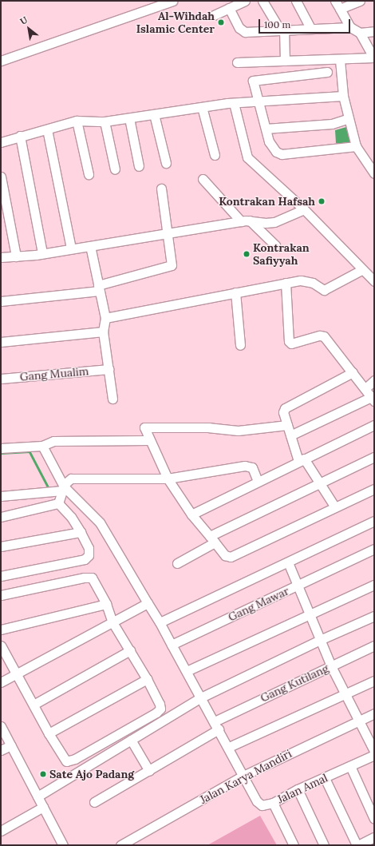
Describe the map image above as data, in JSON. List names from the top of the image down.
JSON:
{
  "streets": {
    "street": [
      "Gang Mualim",
      "Gang Mawar",
      "Gang Kutilang",
      "Jalan Karya Mandiri",
      "Jalan Amal"
    ]
  },
  "crossings": [
    ["Jalan Karya Mandiri", "Jalan Amal"]
  ],
  "places": [
    "Al-Wihdah Islamic Center",
    "Kontrakan Hafsah",
    "Kontrakan Safiyyah",
    "Sate Ajo Padang"
  ],
  "scale_bar": "100 m",
  "north": "top left"
}
